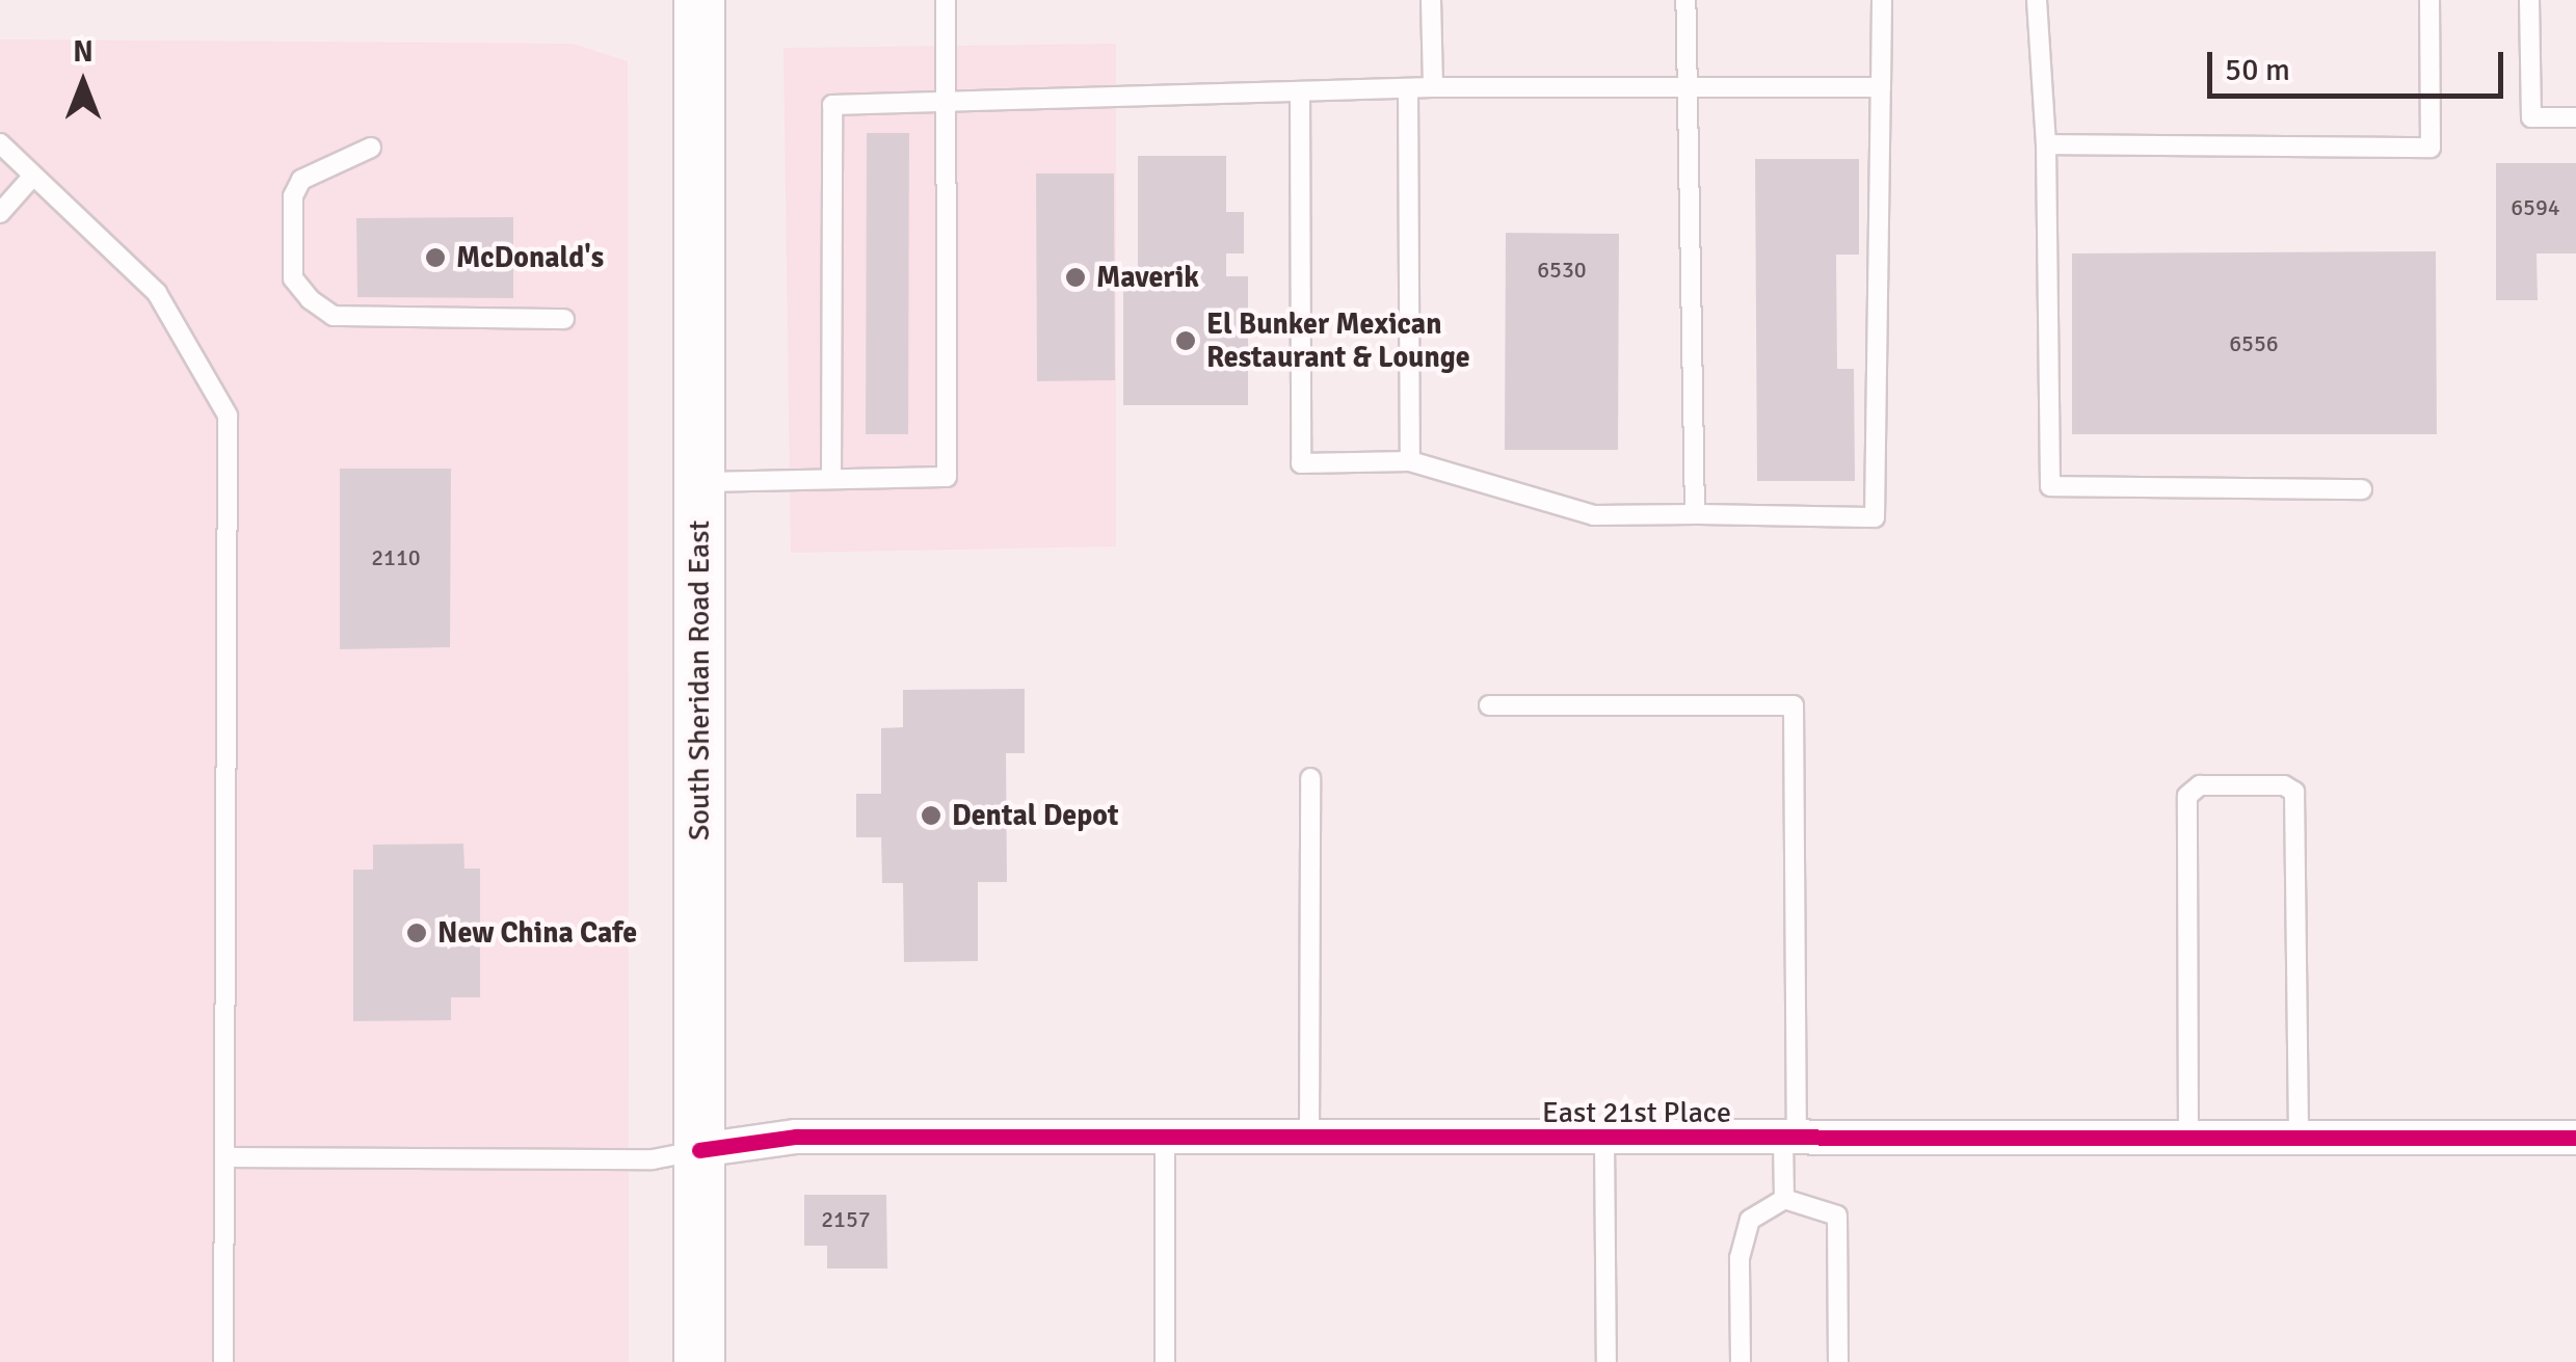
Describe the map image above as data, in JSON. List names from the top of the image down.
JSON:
{
  "streets": {
    "main road": ["South Sheridan Road East"],
    "street": ["East 21st Place"]
  },
  "crossings": [
    ["South Sheridan Road East", "East 21st Place"]
  ],
  "places": [
    "McDonald's",
    "Maverik",
    "El Bunker Mexican Restaurant & Lounge",
    "Dental Depot",
    "New China Cafe"
  ],
  "house_numbers": [
    "6594",
    "6530",
    "6556",
    "2110",
    "2157"
  ],
  "scale_bar": "50 m",
  "north": "top"
}
